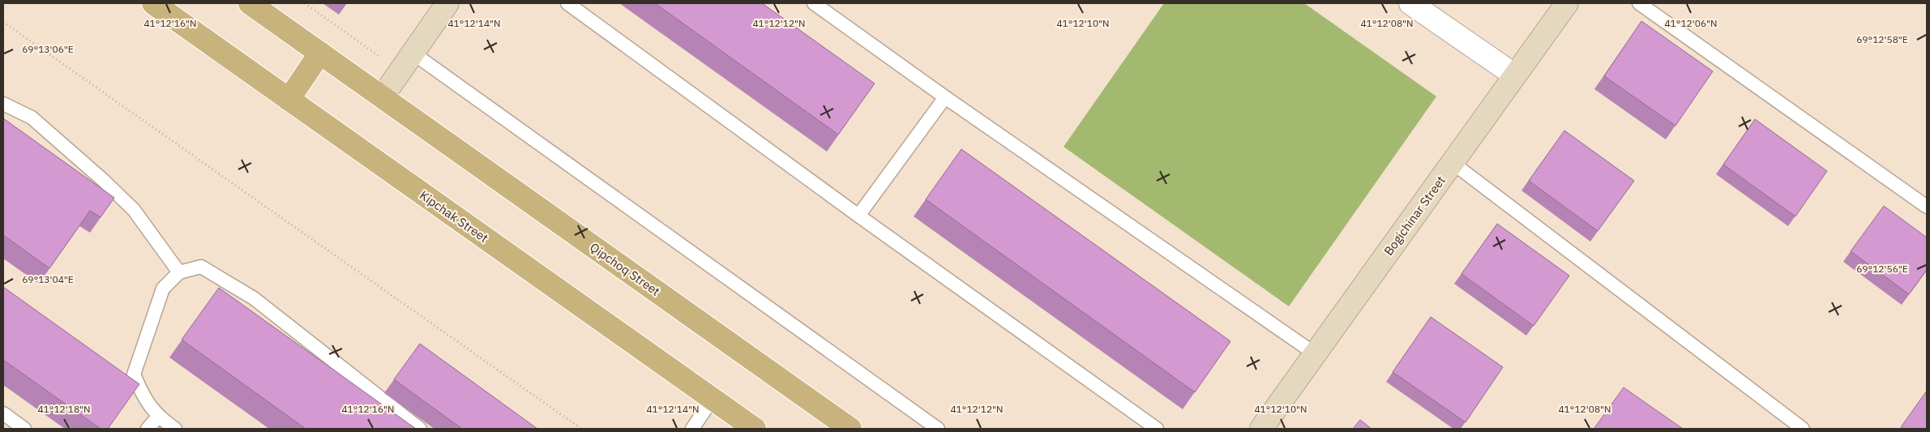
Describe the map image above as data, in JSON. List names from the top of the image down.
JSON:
{
  "streets": {
    "main road": ["Kipchak Street", "Qipchoq Street"],
    "street": ["Bogichinar Street"]
  },
  "coordinates": [
    "41°12'16\"N",
    "41°12'14\"N",
    "41°12'12\"N",
    "41°12'06\"N",
    "41°12'10\"N",
    "41°12'08\"N",
    "69°12'58\"E",
    "69°13'06\"E",
    "69°12'56\"E",
    "69°13'04\"E",
    "41°12'18\"N"
  ]
}
